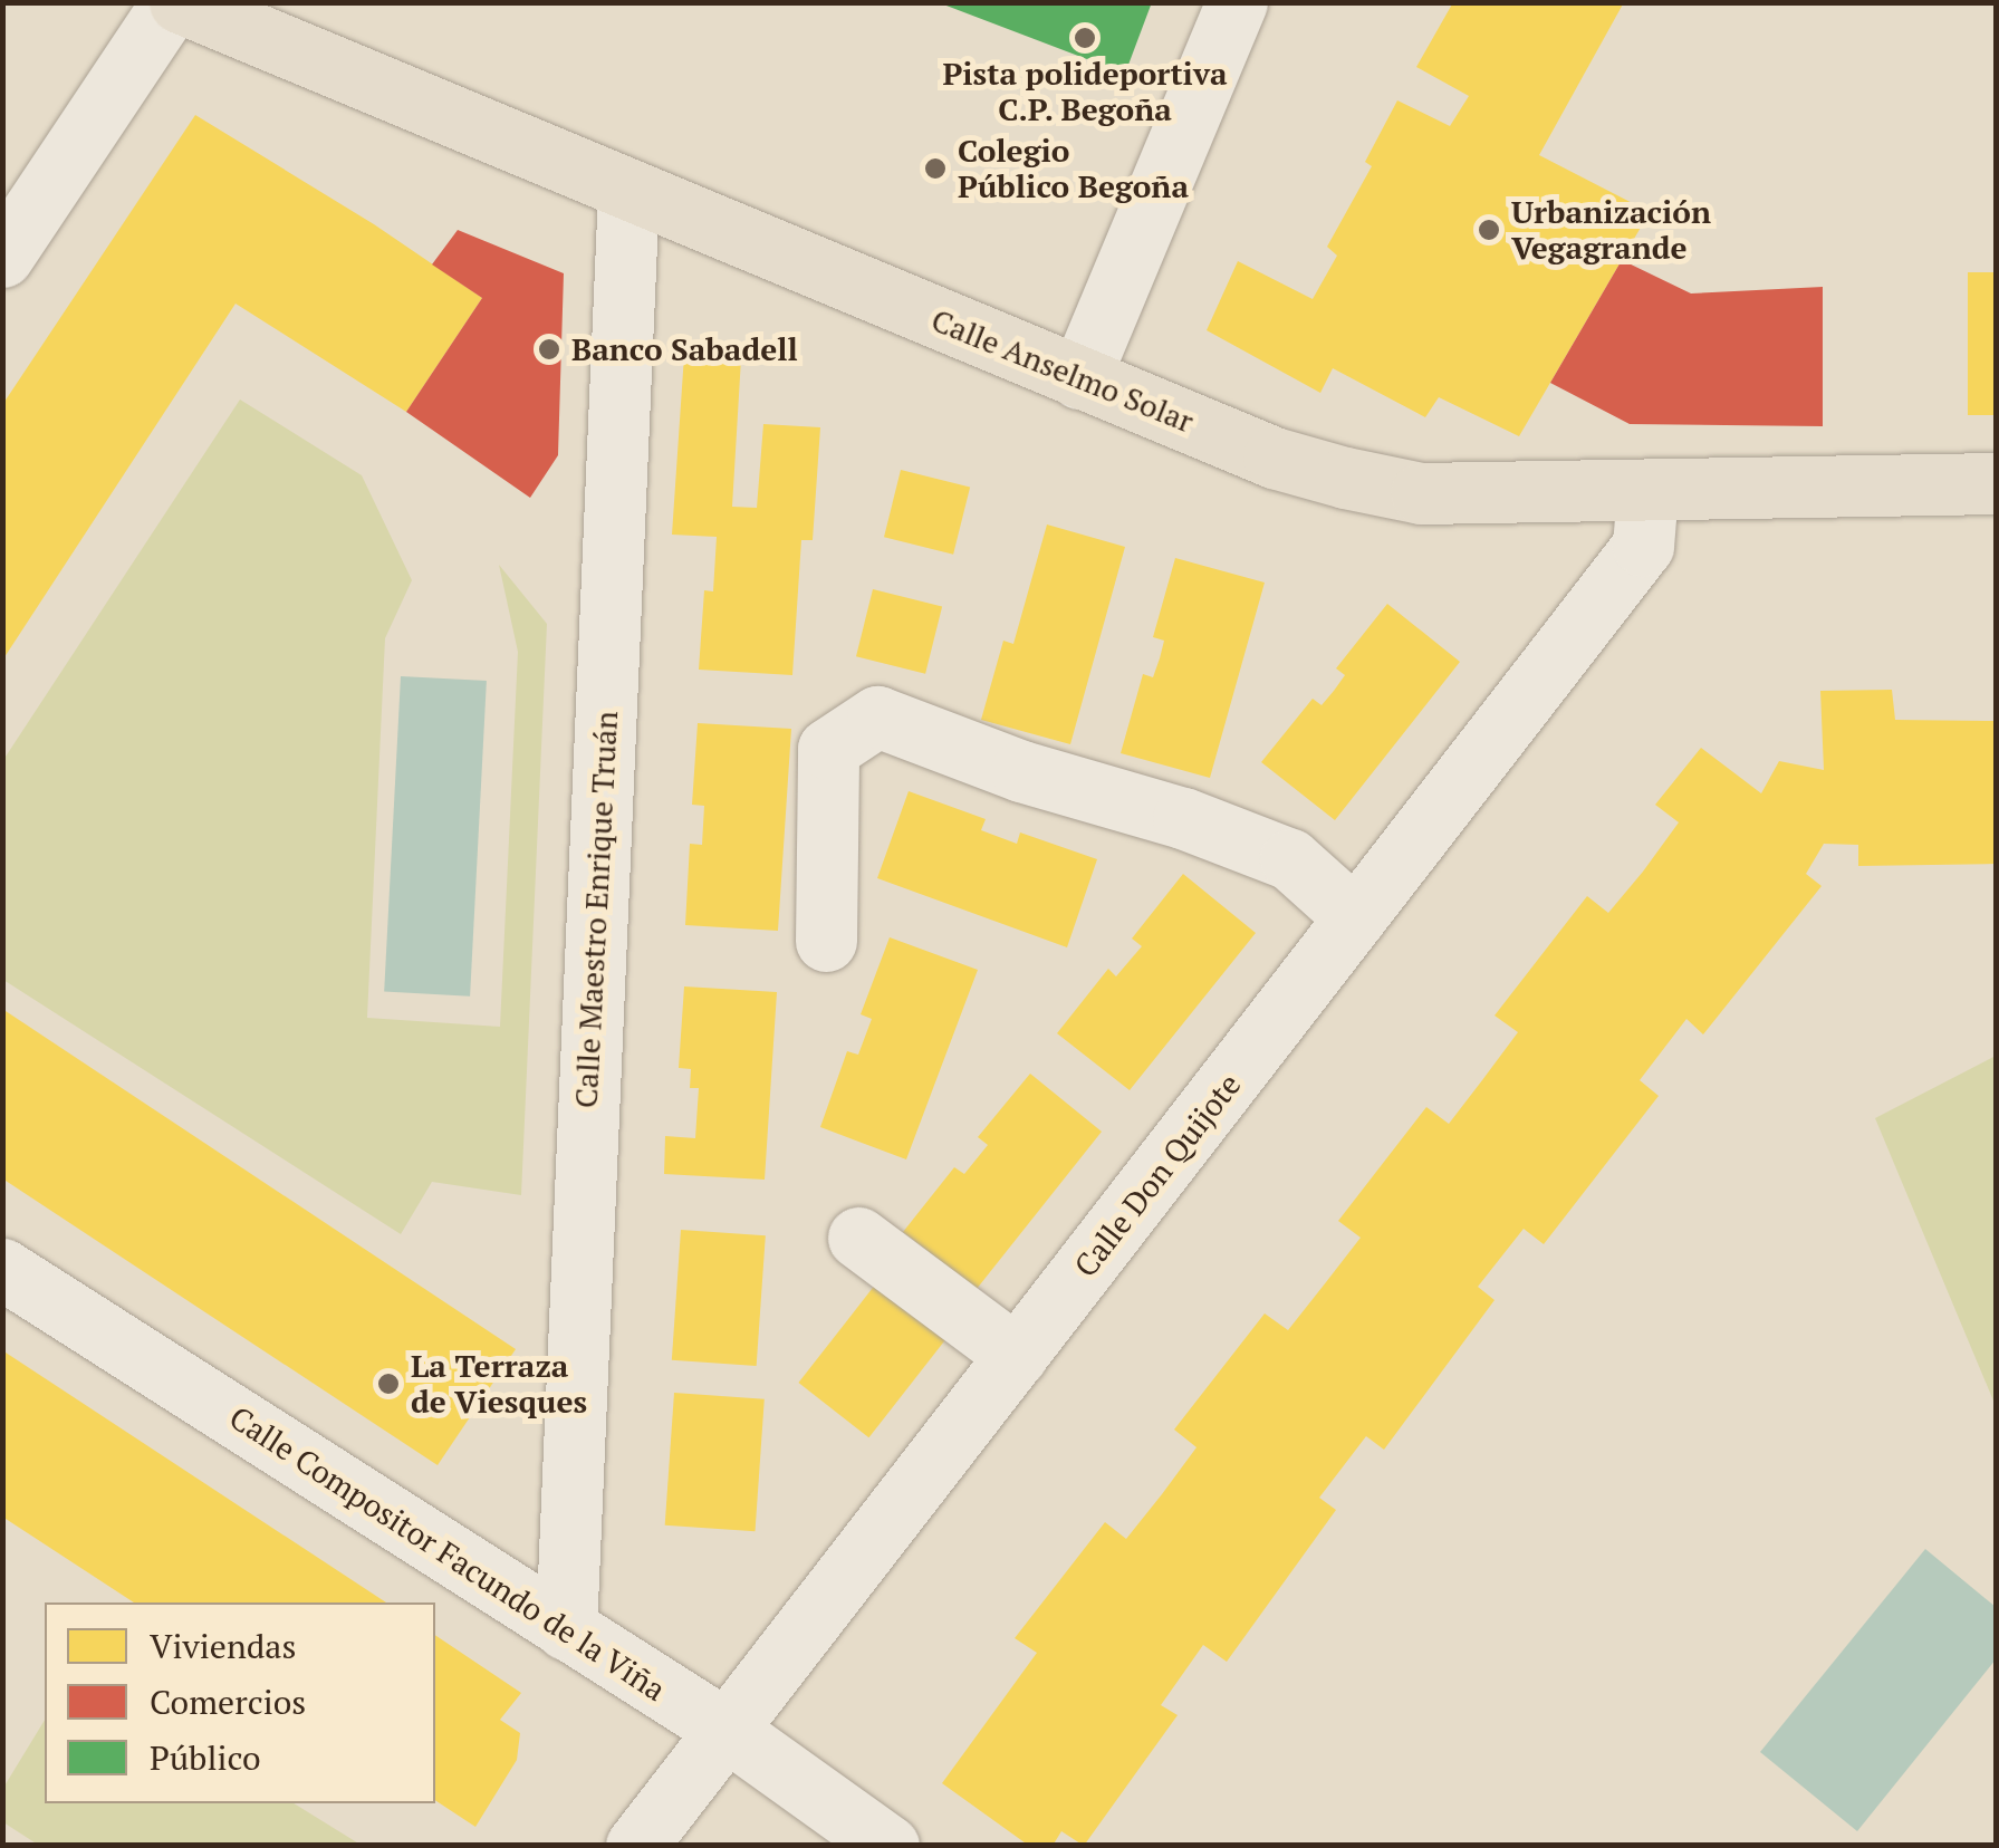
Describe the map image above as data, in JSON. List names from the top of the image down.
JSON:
{
  "streets": {
    "main road": ["Calle Anselmo Solar"],
    "street": ["Calle Maestro Enrique Truán", "Calle Don Quijote", "Calle Compositor Facundo de la Viña"]
  },
  "crossings": [
    ["Calle Anselmo Solar", "Calle Maestro Enrique Truán"],
    ["Calle Anselmo Solar", "Calle Don Quijote"],
    ["Calle Maestro Enrique Truán", "Calle Compositor Facundo de la Viña"],
    ["Calle Don Quijote", "Calle Compositor Facundo de la Viña"]
  ],
  "places": [
    "Pista polideportiva C.P. Begoña",
    "Colegio Público Begoña",
    "Urbanización Vegagrande",
    "Banco Sabadell",
    "La Terraza de Viesques"
  ],
  "legend": ["Viviendas", "Comercios", "Público"]
}
